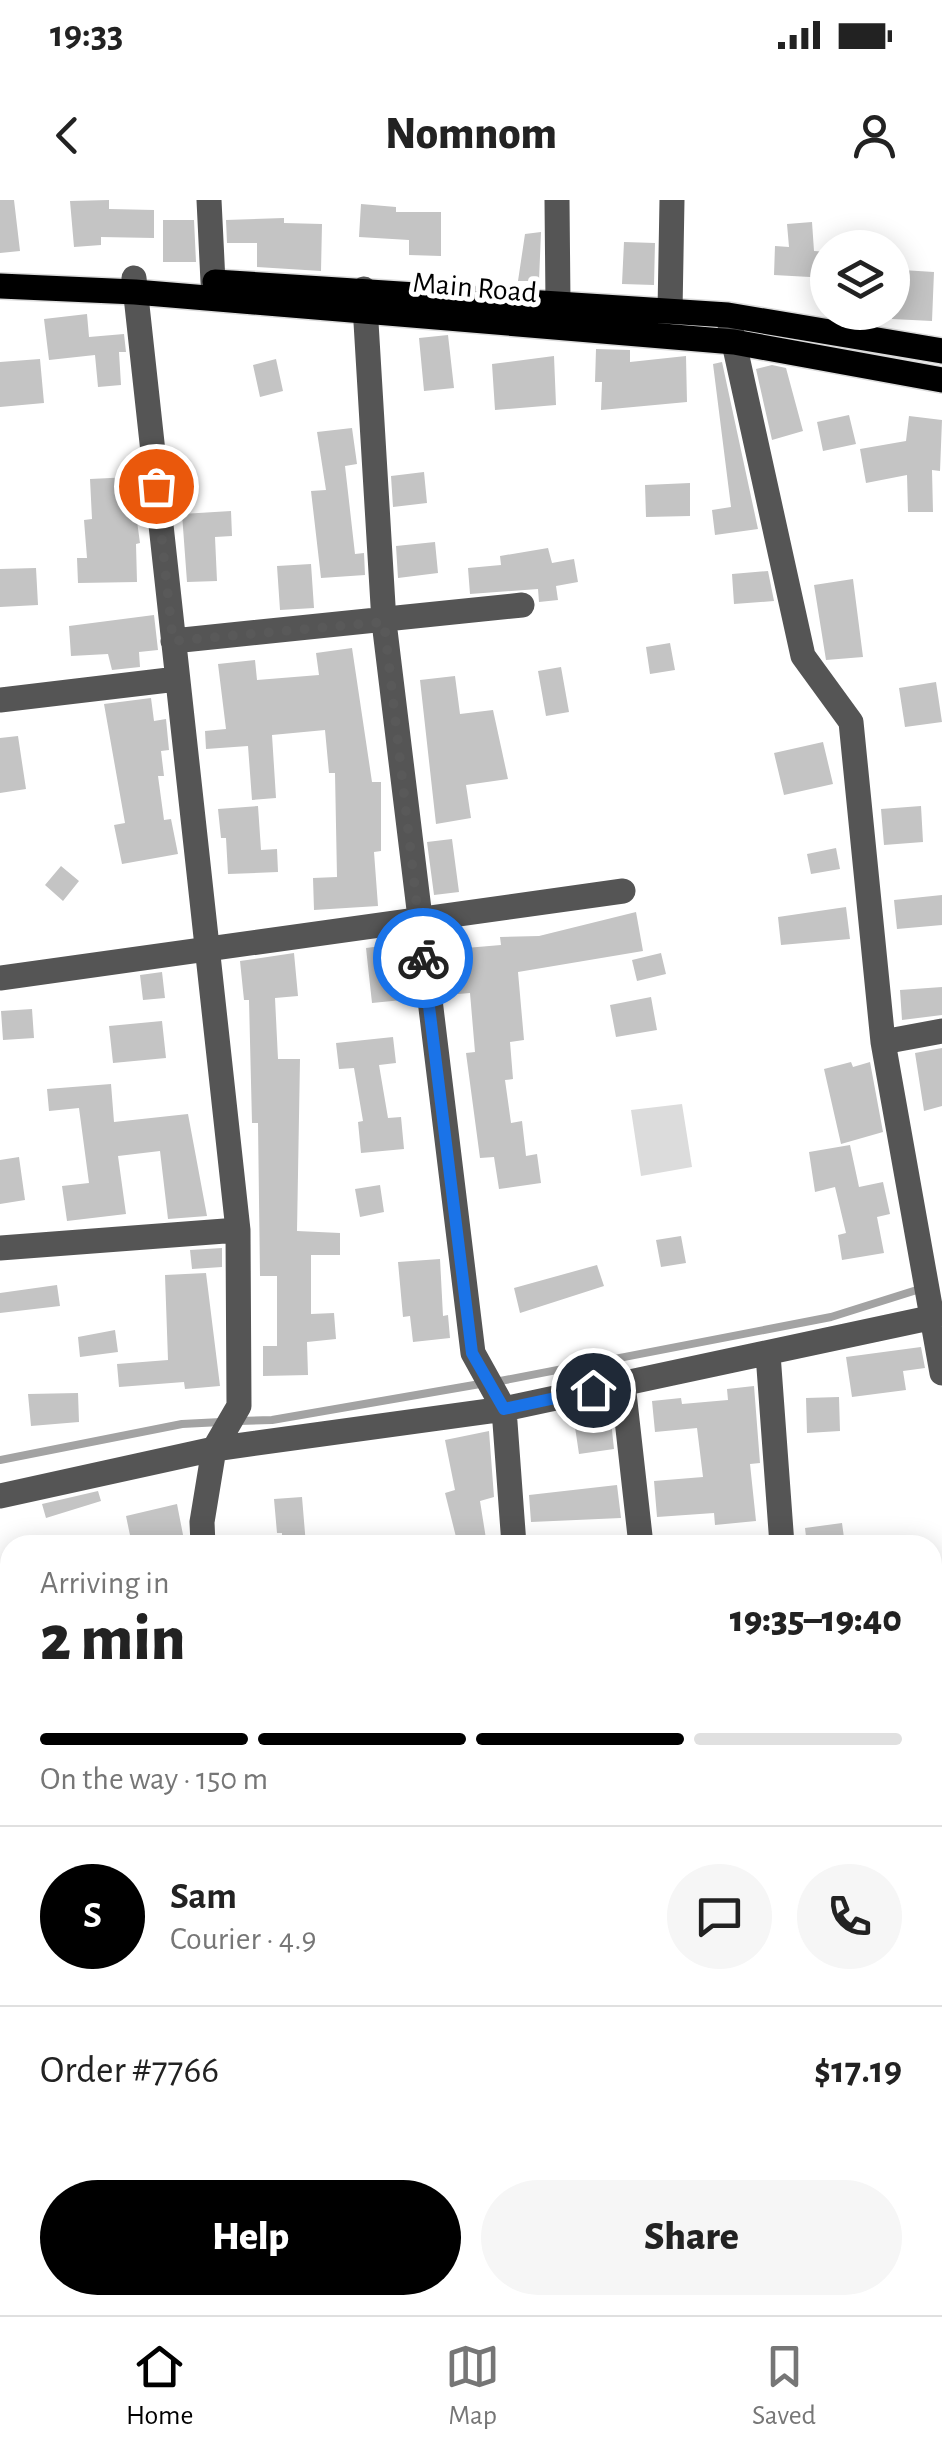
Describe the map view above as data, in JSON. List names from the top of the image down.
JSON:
{
  "streets": {
    "main road": ["Main Road"]
  },
  "page": {
    "status": "19:33",
    "header": "Nomnom",
    "heading": ["2 min", "Arriving in", "19:35–19:40"],
    "panel": [
      "Sam",
      "Courier · 4.9",
      "Order #7766",
      "$17.19"
    ],
    "bar": "On the way · 150 m",
    "round": "S",
    "buttons": ["Help", "Share"],
    "tabs": ["Home", "Map", "Saved"]
  }
}
